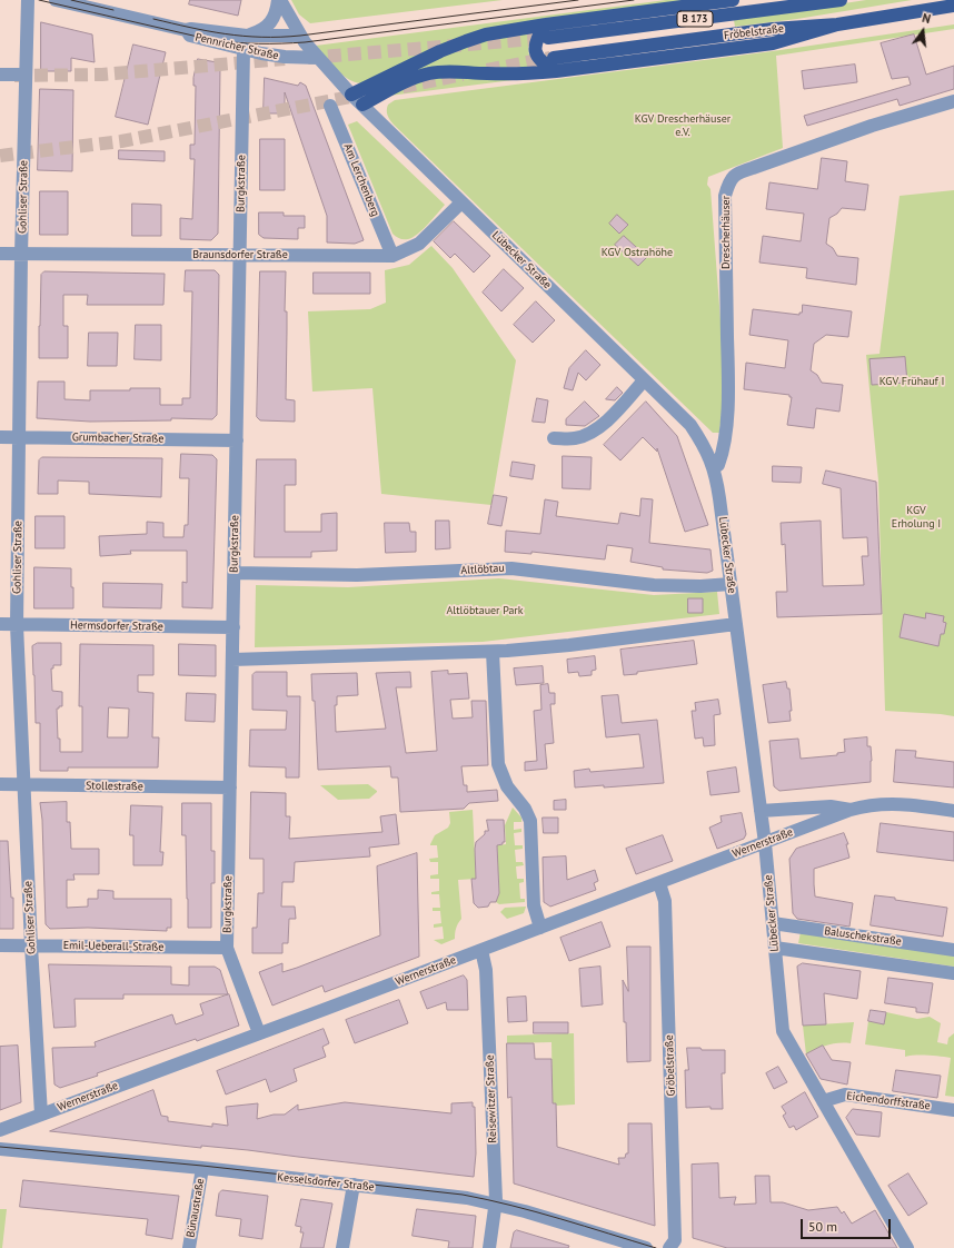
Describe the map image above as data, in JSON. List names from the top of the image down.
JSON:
{
  "streets": {
    "main road": ["B 173", "Fröbelstraße"],
    "street": [
      "Pennricher Straße",
      "Am Lerchenberg",
      "Burgkstraße",
      "Gohliser Straße",
      "Drescherhäuser",
      "Braunsdorfer Straße",
      "Lübecker Straße",
      "Grumbacher Straße",
      "Altlöbtau",
      "Hermsdorfer Straße",
      "Stollestraße",
      "Wernerstraße",
      "Baluschekstraße",
      "Emil-Ueberall-Straße",
      "Gröbelstraße",
      "Reisewitzer Straße",
      "Eichendorffstraße",
      "Kesselsdorfer Straße",
      "Bünaustraße"
    ]
  },
  "crossings": [
    ["Pennricher Straße", "Burgkstraße"],
    ["Pennricher Straße", "Lübecker Straße"],
    ["Am Lerchenberg", "Braunsdorfer Straße"],
    ["Burgkstraße", "Braunsdorfer Straße"],
    ["Burgkstraße", "Grumbacher Straße"],
    ["Burgkstraße", "Altlöbtau"],
    ["Burgkstraße", "Hermsdorfer Straße"],
    ["Burgkstraße", "Stollestraße"],
    ["Burgkstraße", "Wernerstraße"],
    ["Burgkstraße", "Emil-Ueberall-Straße"],
    ["Gohliser Straße", "Braunsdorfer Straße"],
    ["Gohliser Straße", "Grumbacher Straße"],
    ["Gohliser Straße", "Hermsdorfer Straße"],
    ["Gohliser Straße", "Stollestraße"],
    ["Gohliser Straße", "Wernerstraße"],
    ["Gohliser Straße", "Emil-Ueberall-Straße"],
    ["Drescherhäuser", "Lübecker Straße"],
    ["Braunsdorfer Straße", "Lübecker Straße"],
    ["Lübecker Straße", "Altlöbtau"],
    ["Lübecker Straße", "Wernerstraße"],
    ["Lübecker Straße", "Baluschekstraße"],
    ["Lübecker Straße", "Eichendorffstraße"],
    ["Wernerstraße", "Gröbelstraße"],
    ["Wernerstraße", "Reisewitzer Straße"],
    ["Reisewitzer Straße", "Kesselsdorfer Straße"],
    ["Kesselsdorfer Straße", "Bünaustraße"]
  ],
  "parks": [
    "KGV Drescherhäuser e.V.",
    "KGV Ostrahöhe",
    "KGV Frühauf I",
    "KGV Erholung I",
    "Altlöbtauer Park"
  ],
  "scale_bar": "50 m",
  "north": "top"
}
